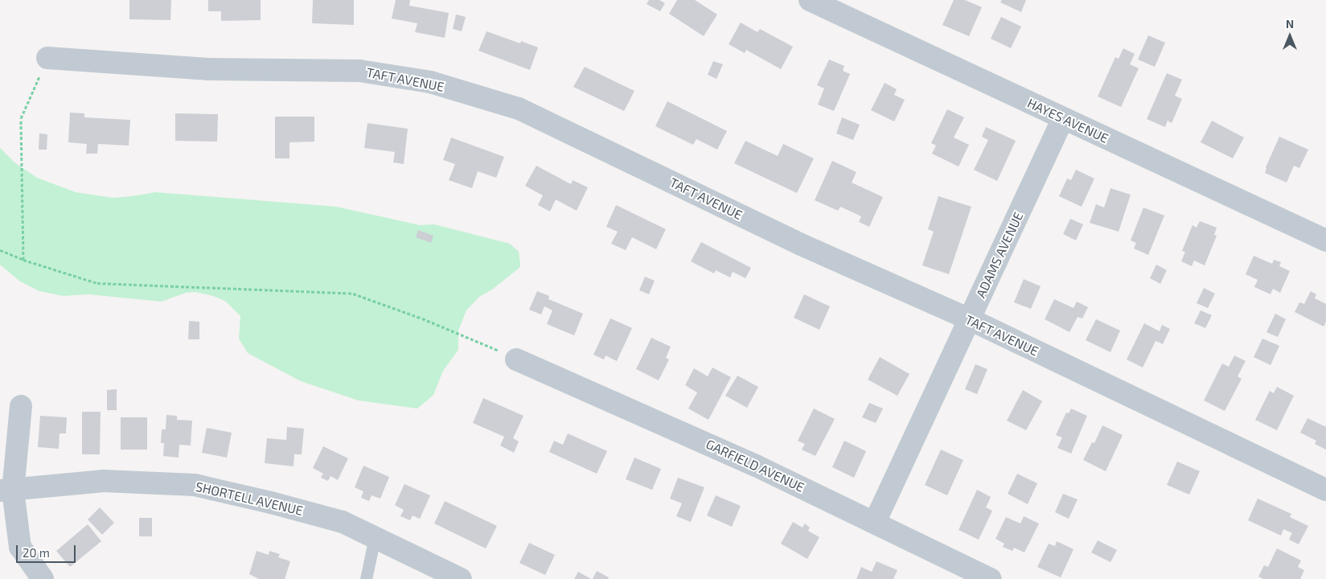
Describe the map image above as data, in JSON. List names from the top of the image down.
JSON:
{
  "streets": {
    "street": [
      "TAFT AVENUE",
      "HAYES AVENUE",
      "ADAMS AVENUE",
      "GARFIELD AVENUE",
      "SHORTELL AVENUE"
    ]
  },
  "crossings": [
    ["TAFT AVENUE", "ADAMS AVENUE"],
    ["HAYES AVENUE", "ADAMS AVENUE"],
    ["ADAMS AVENUE", "GARFIELD AVENUE"]
  ],
  "scale_bar": "20 m",
  "north": "top"
}
